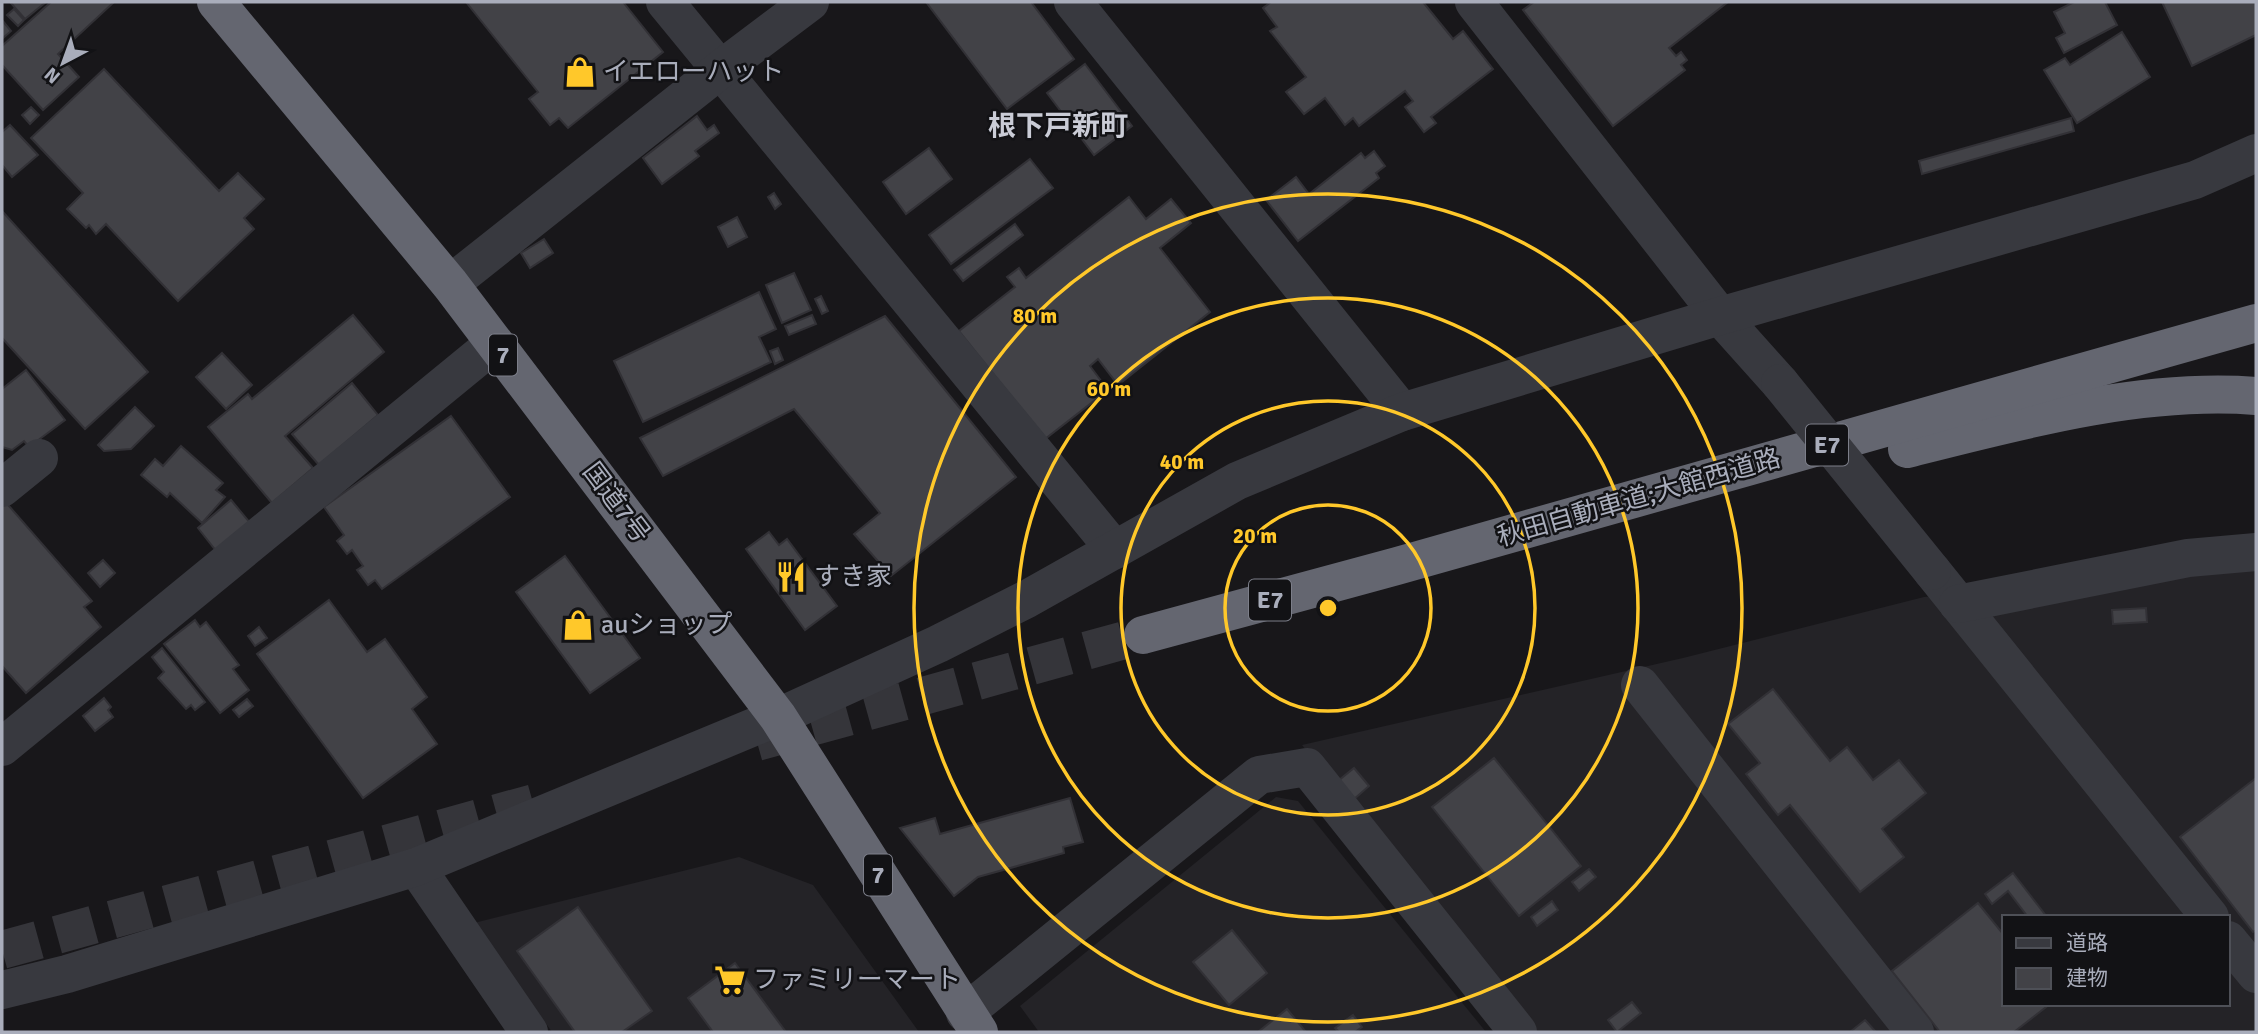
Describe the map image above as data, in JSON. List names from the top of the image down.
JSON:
{
  "streets": {
    "highway": [
      "7",
      "E7",
      "秋田自動車道;大館西道路",
      "国道7号"
    ]
  },
  "districts": ["根下戸新町"],
  "places": {
    "shop": ["イエローハット", "auショップ"],
    "restaurant": ["すき家"],
    "supermarket": ["ファミリーマート"]
  },
  "legend": ["道路", "建物"],
  "north": "bottom left",
  "rings": [
    "80 m",
    "60 m",
    "40 m",
    "20 m"
  ]
}
